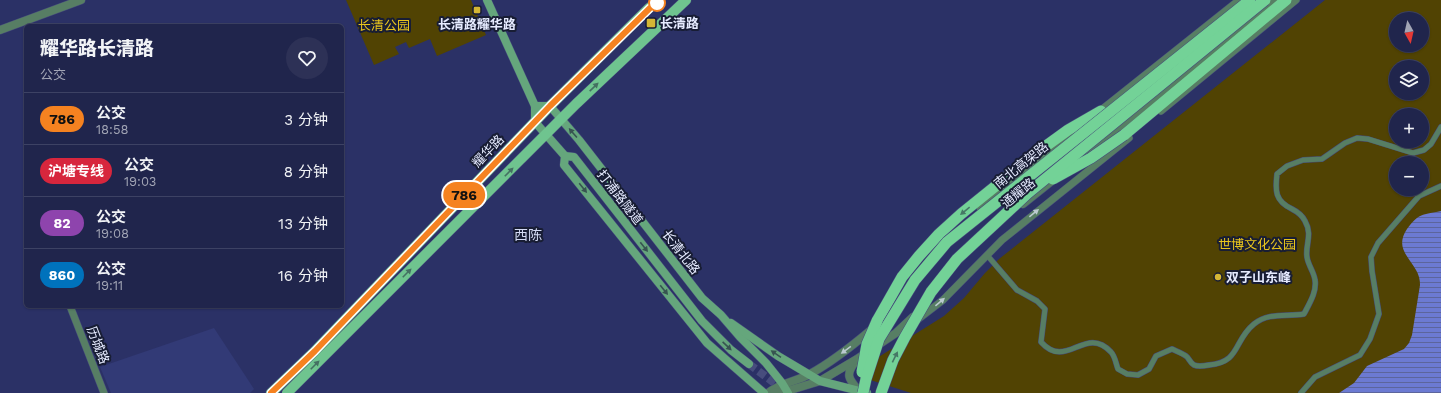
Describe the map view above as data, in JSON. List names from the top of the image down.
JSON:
{
  "streets": {
    "highway": ["南北高架路"],
    "main road": ["耀华路", "打浦路隧道", "长清北路"],
    "street": ["通耀路", "历城路"]
  },
  "crossings": [
    ["通耀路", "长清北路"]
  ],
  "districts": ["西陈"],
  "parks": ["长清公园", "世博文化公园"],
  "places": {
    "transit": ["长清路耀华路", "长清路"],
    "other": ["双子山东峰"]
  },
  "lines": ["bus line 786"],
  "north": "bottom",
  "page": {
    "on_map": "786",
    "map_buttons": ["+", "−"],
    "heading": ["耀华路长清路", "公交"],
    "list": [
      {
        "mark": "786",
        "name": "公交",
        "note": "18:58",
        "value": "3 分钟"
      },
      {
        "mark": "沪塘专线",
        "name": "公交",
        "note": "19:03",
        "value": "8 分钟"
      },
      {
        "mark": "82",
        "name": "公交",
        "note": "19:08",
        "value": "13 分钟"
      },
      {
        "mark": "860",
        "name": "公交",
        "note": "19:11",
        "value": "16 分钟"
      }
    ]
  }
}
